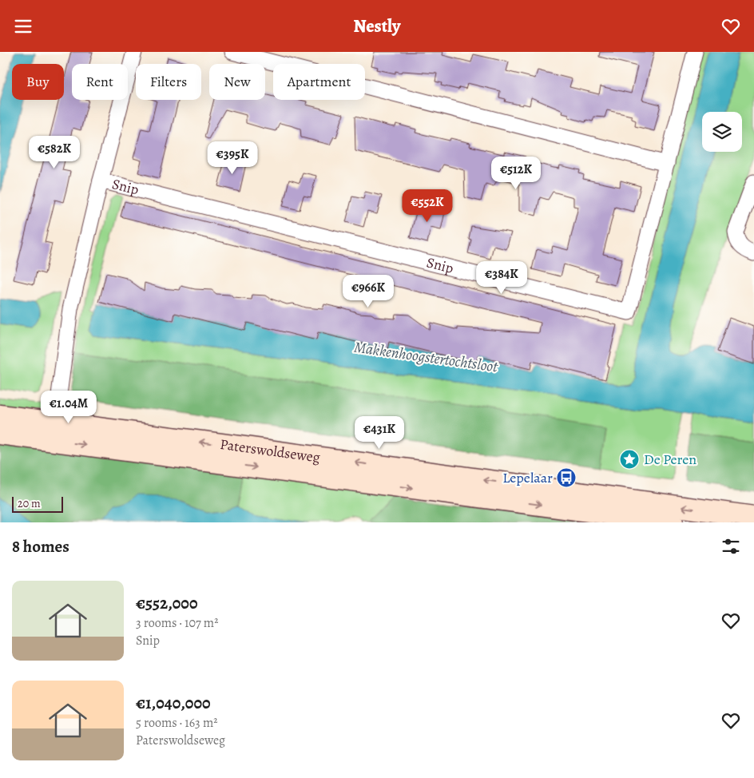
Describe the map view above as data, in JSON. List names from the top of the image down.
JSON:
{
  "streets": {
    "main road": ["Paterswoldseweg"],
    "street": ["Snip"]
  },
  "crossings": [
    ["Snip", "Paterswoldseweg"]
  ],
  "water": ["Makkenhoogstertochtsloot"],
  "places": {
    "place": ["De Peren"],
    "bus stop": ["Lepelaar"]
  },
  "scale_bar": "20 m",
  "page": {
    "header": "Nestly",
    "chip": [
      "Buy",
      "Rent",
      "Filters",
      "New",
      "Apartment"
    ],
    "price": [
      "€582K",
      "€395K",
      "€512K",
      "€552K",
      "€384K",
      "€966K",
      "€1.04M",
      "€431K"
    ],
    "scale": "20 m",
    "heading": "8 homes",
    "list": [
      {
        "name": "€552,000",
        "note": "3 rooms · 107 m² · Snip"
      },
      {
        "name": "€1,040,000",
        "note": "5 rooms · 163 m² · Paterswoldseweg"
      }
    ]
  }
}
